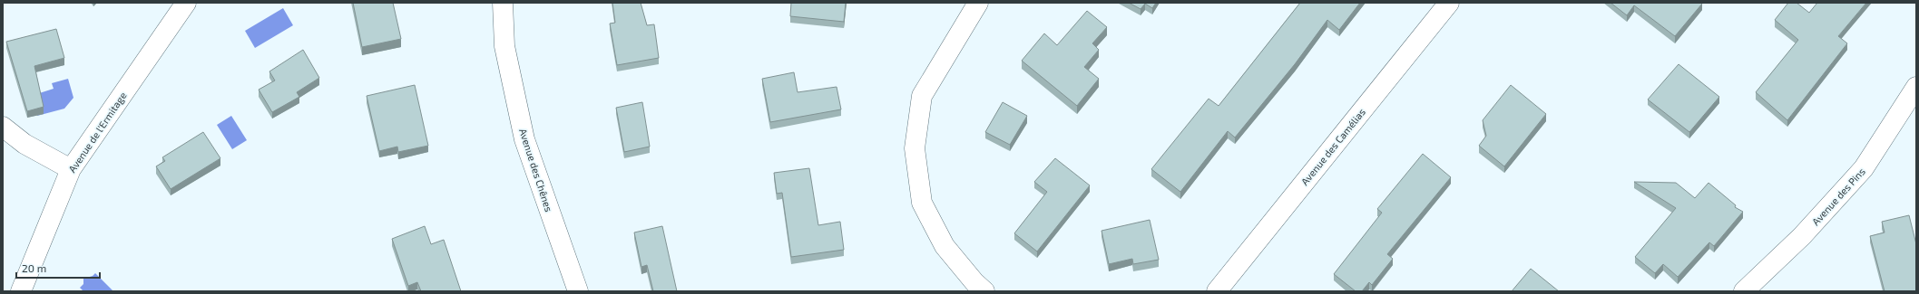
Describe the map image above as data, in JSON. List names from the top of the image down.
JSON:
{
  "streets": {
    "street": [
      "Avenue de l'Ermitage",
      "Avenue des Camélias",
      "Avenue des Chênes",
      "Avenue des Pins"
    ]
  },
  "scale_bar": "20 m"
}
